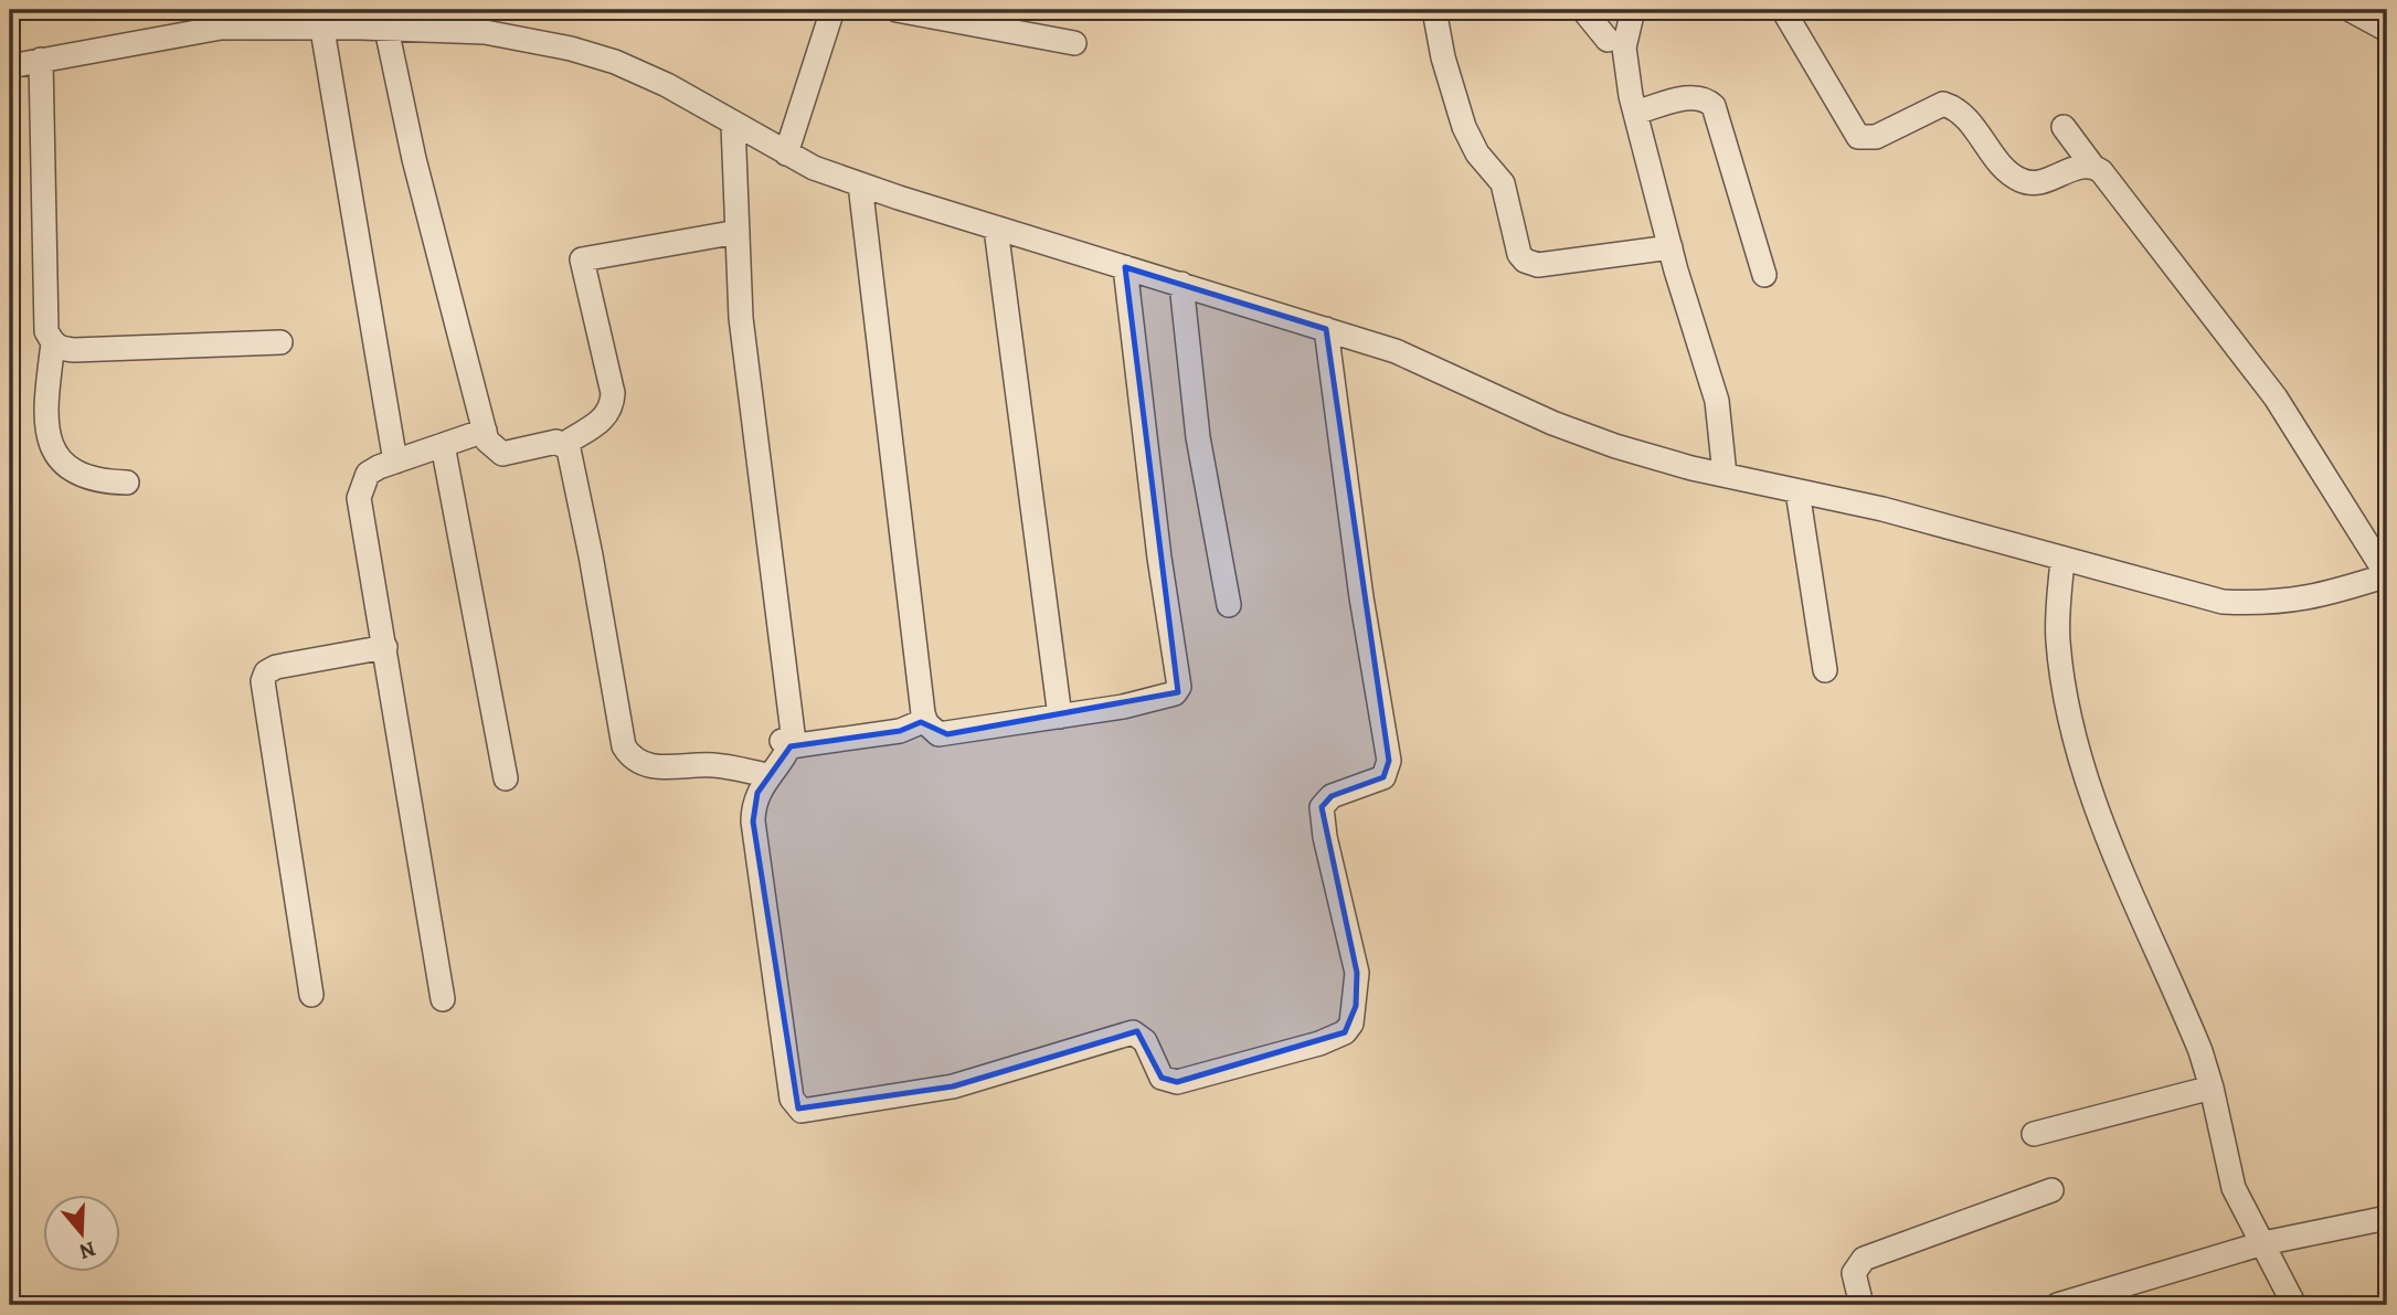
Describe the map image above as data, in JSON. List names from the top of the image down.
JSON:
{
  "north": "bottom"
}
